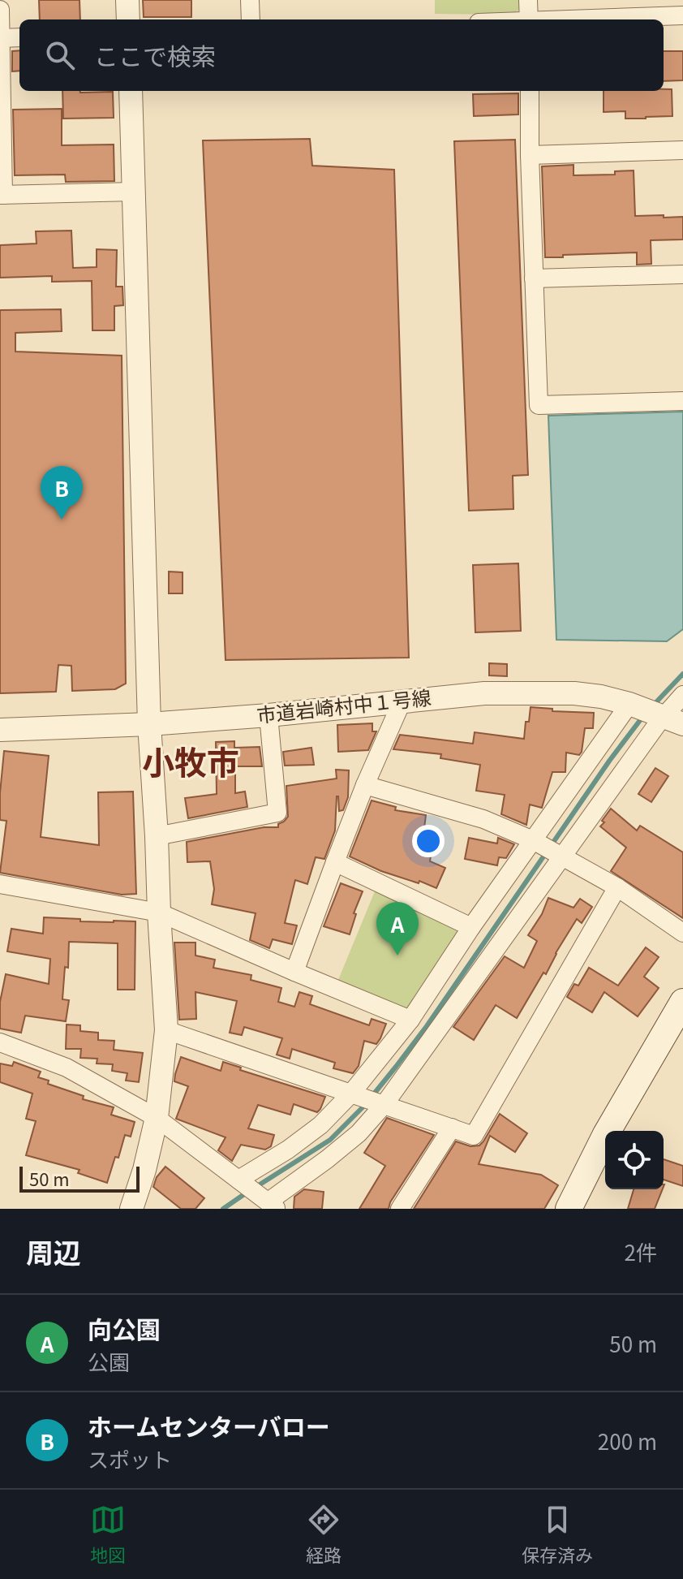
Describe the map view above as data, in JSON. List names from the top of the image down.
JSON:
{
  "streets": {
    "street": ["市道岩崎村中１号線"]
  },
  "districts": ["小牧市"],
  "scale_bar": "50 m",
  "page": {
    "search": "ここで検索",
    "pins": ["B", "A"],
    "scale": "50 m",
    "heading": ["周辺", "2件"],
    "list": [
      {
        "mark": "A",
        "name": "向公園",
        "note": "公園",
        "value": "50 m"
      },
      {
        "mark": "B",
        "name": "ホームセンターバロー",
        "note": "スポット",
        "value": "200 m"
      }
    ],
    "nav": ["地図", "経路", "保存済み"]
  }
}
